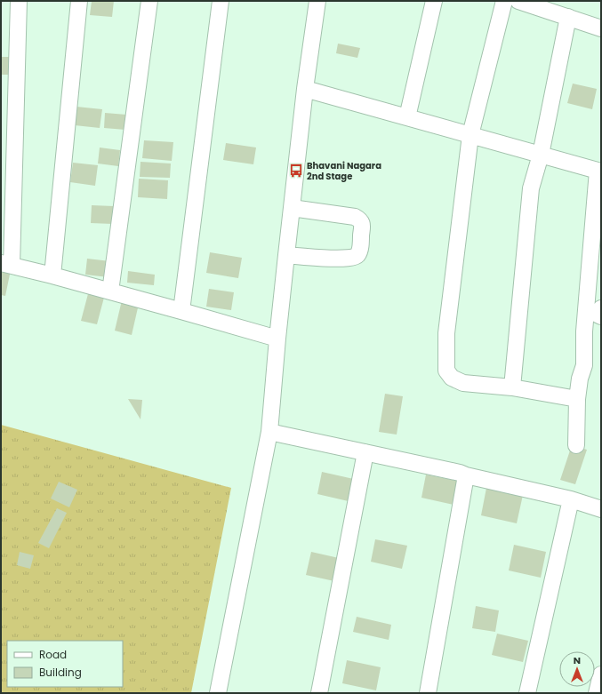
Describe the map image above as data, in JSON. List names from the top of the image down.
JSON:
{
  "places": {
    "bus stop": ["Bhavani Nagara 2nd Stage"]
  },
  "legend": ["Road", "Building"],
  "north": "top"
}
